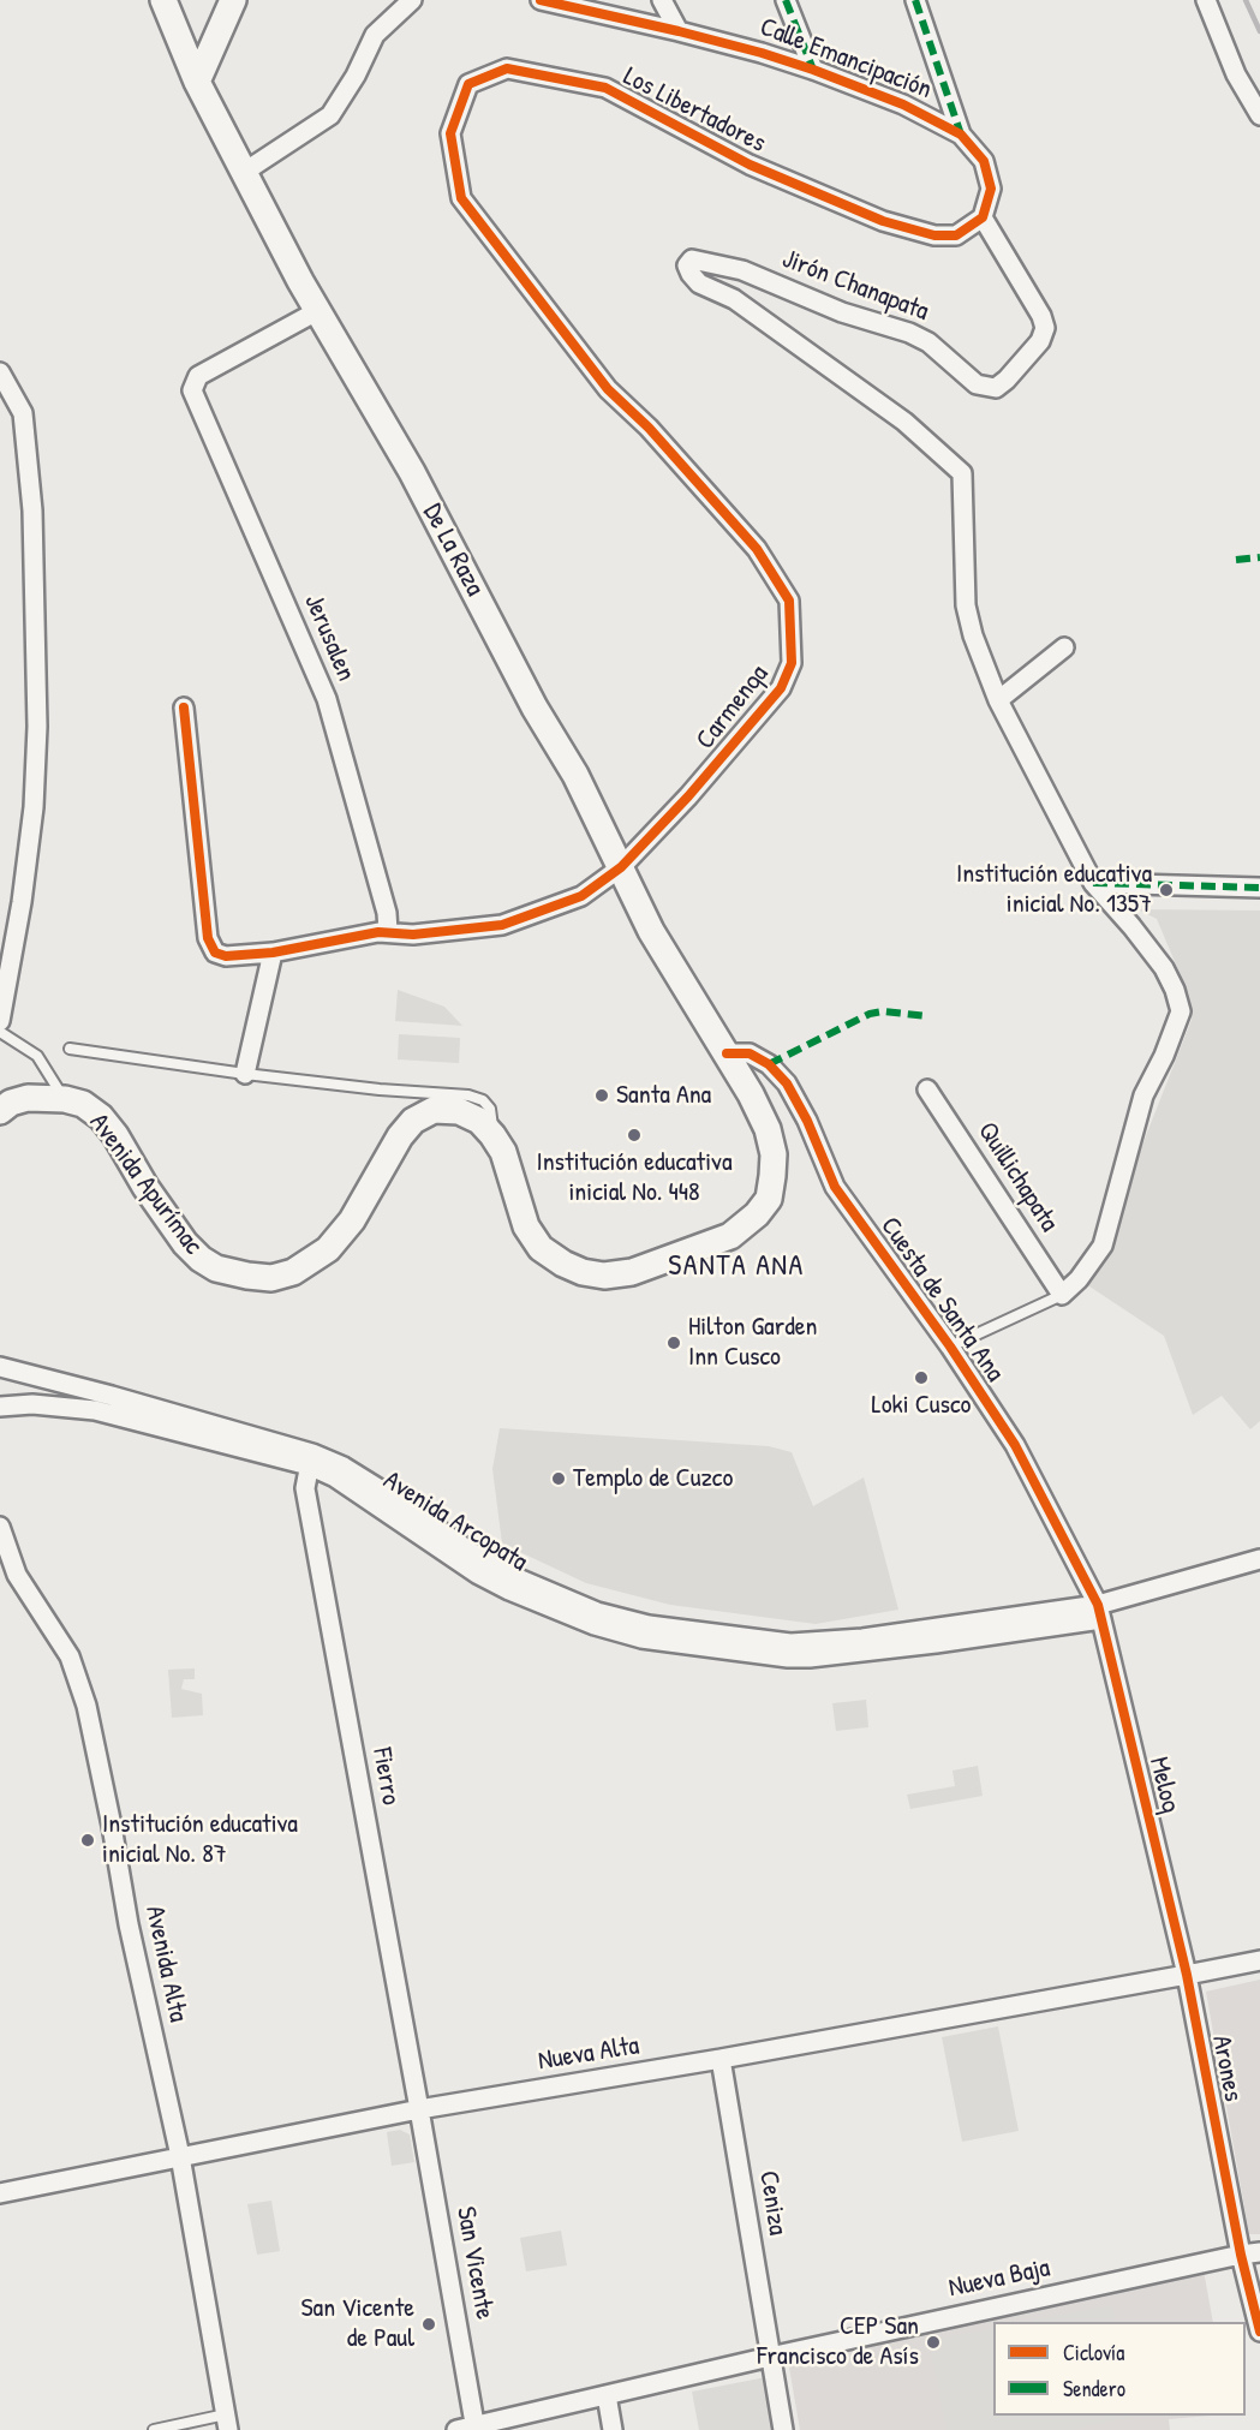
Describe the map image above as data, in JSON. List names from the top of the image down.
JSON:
{
  "streets": {
    "main road": ["De La Raza", "Avenida Apurímac"],
    "street": [
      "Calle Emancipación",
      "Los Libertadores",
      "Jirón Chanapata",
      "Jerusalen",
      "Carmenqa",
      "Quillichapata",
      "Cuesta de Santa Ana",
      "Avenida Arcopata",
      "Fierro",
      "Meloq",
      "Avenida Alta",
      "Nueva Alta",
      "Arones",
      "Ceniza",
      "San Vicente",
      "Nueva Baja"
    ]
  },
  "crossings": [
    ["Los Libertadores", "Jirón Chanapata"],
    ["Los Libertadores", "Carmenqa"],
    ["De La Raza", "Jerusalen"],
    ["De La Raza", "Carmenqa"],
    ["De La Raza", "Avenida Apurímac"],
    ["De La Raza", "Cuesta de Santa Ana"],
    ["Jerusalen", "Carmenqa"],
    ["Cuesta de Santa Ana", "Avenida Arcopata"],
    ["Cuesta de Santa Ana", "Meloq"],
    ["Avenida Arcopata", "Fierro"],
    ["Avenida Arcopata", "Meloq"],
    ["Fierro", "Nueva Alta"],
    ["Fierro", "San Vicente"],
    ["Meloq", "Nueva Alta"],
    ["Meloq", "Arones"],
    ["Avenida Alta", "Nueva Alta"],
    ["Nueva Alta", "Arones"],
    ["Nueva Alta", "Ceniza"],
    ["Nueva Alta", "San Vicente"],
    ["Arones", "Nueva Baja"],
    ["Ceniza", "Nueva Baja"],
    ["San Vicente", "Nueva Baja"]
  ],
  "districts": ["SANTA ANA"],
  "places": [
    "Institución educativa inicial No. 1357",
    "Santa Ana",
    "Institución educativa inicial No. 448",
    "Hilton Garden Inn Cusco",
    "Loki Cusco",
    "Templo de Cuzco",
    "Institución educativa inicial No. 87",
    "San Vicente de Paul",
    "CEP San Francisco de Asís"
  ],
  "legend": ["Ciclovía", "Sendero"]
}
